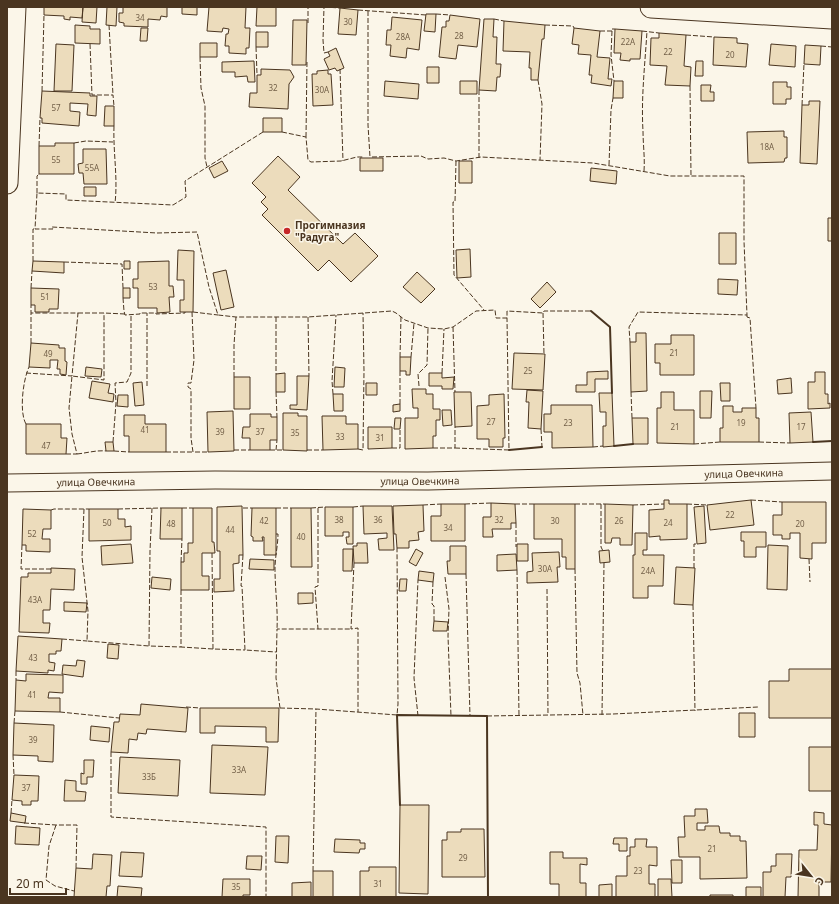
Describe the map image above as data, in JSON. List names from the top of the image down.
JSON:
{
  "streets": {
    "street": ["улица Овечкина"]
  },
  "places": ["Прогимназия \"Радуга\""],
  "house_numbers": [
    "34",
    "30",
    "28",
    "28А",
    "22А",
    "22",
    "20",
    "32",
    "30А",
    "57",
    "18А",
    "55",
    "55А",
    "53",
    "51",
    "21",
    "49",
    "25",
    "27",
    "23",
    "19",
    "21",
    "17",
    "41",
    "39",
    "37",
    "35",
    "33",
    "31",
    "47",
    "22",
    "38",
    "36",
    "32",
    "42",
    "30",
    "26",
    "50",
    "24",
    "48",
    "20",
    "34",
    "44",
    "52",
    "40",
    "30А",
    "24А",
    "43А",
    "43",
    "41",
    "39",
    "33А",
    "33Б",
    "37",
    "21",
    "29",
    "23",
    "31",
    "35"
  ],
  "scale_bar": "20 m",
  "north": "bottom right"
}
